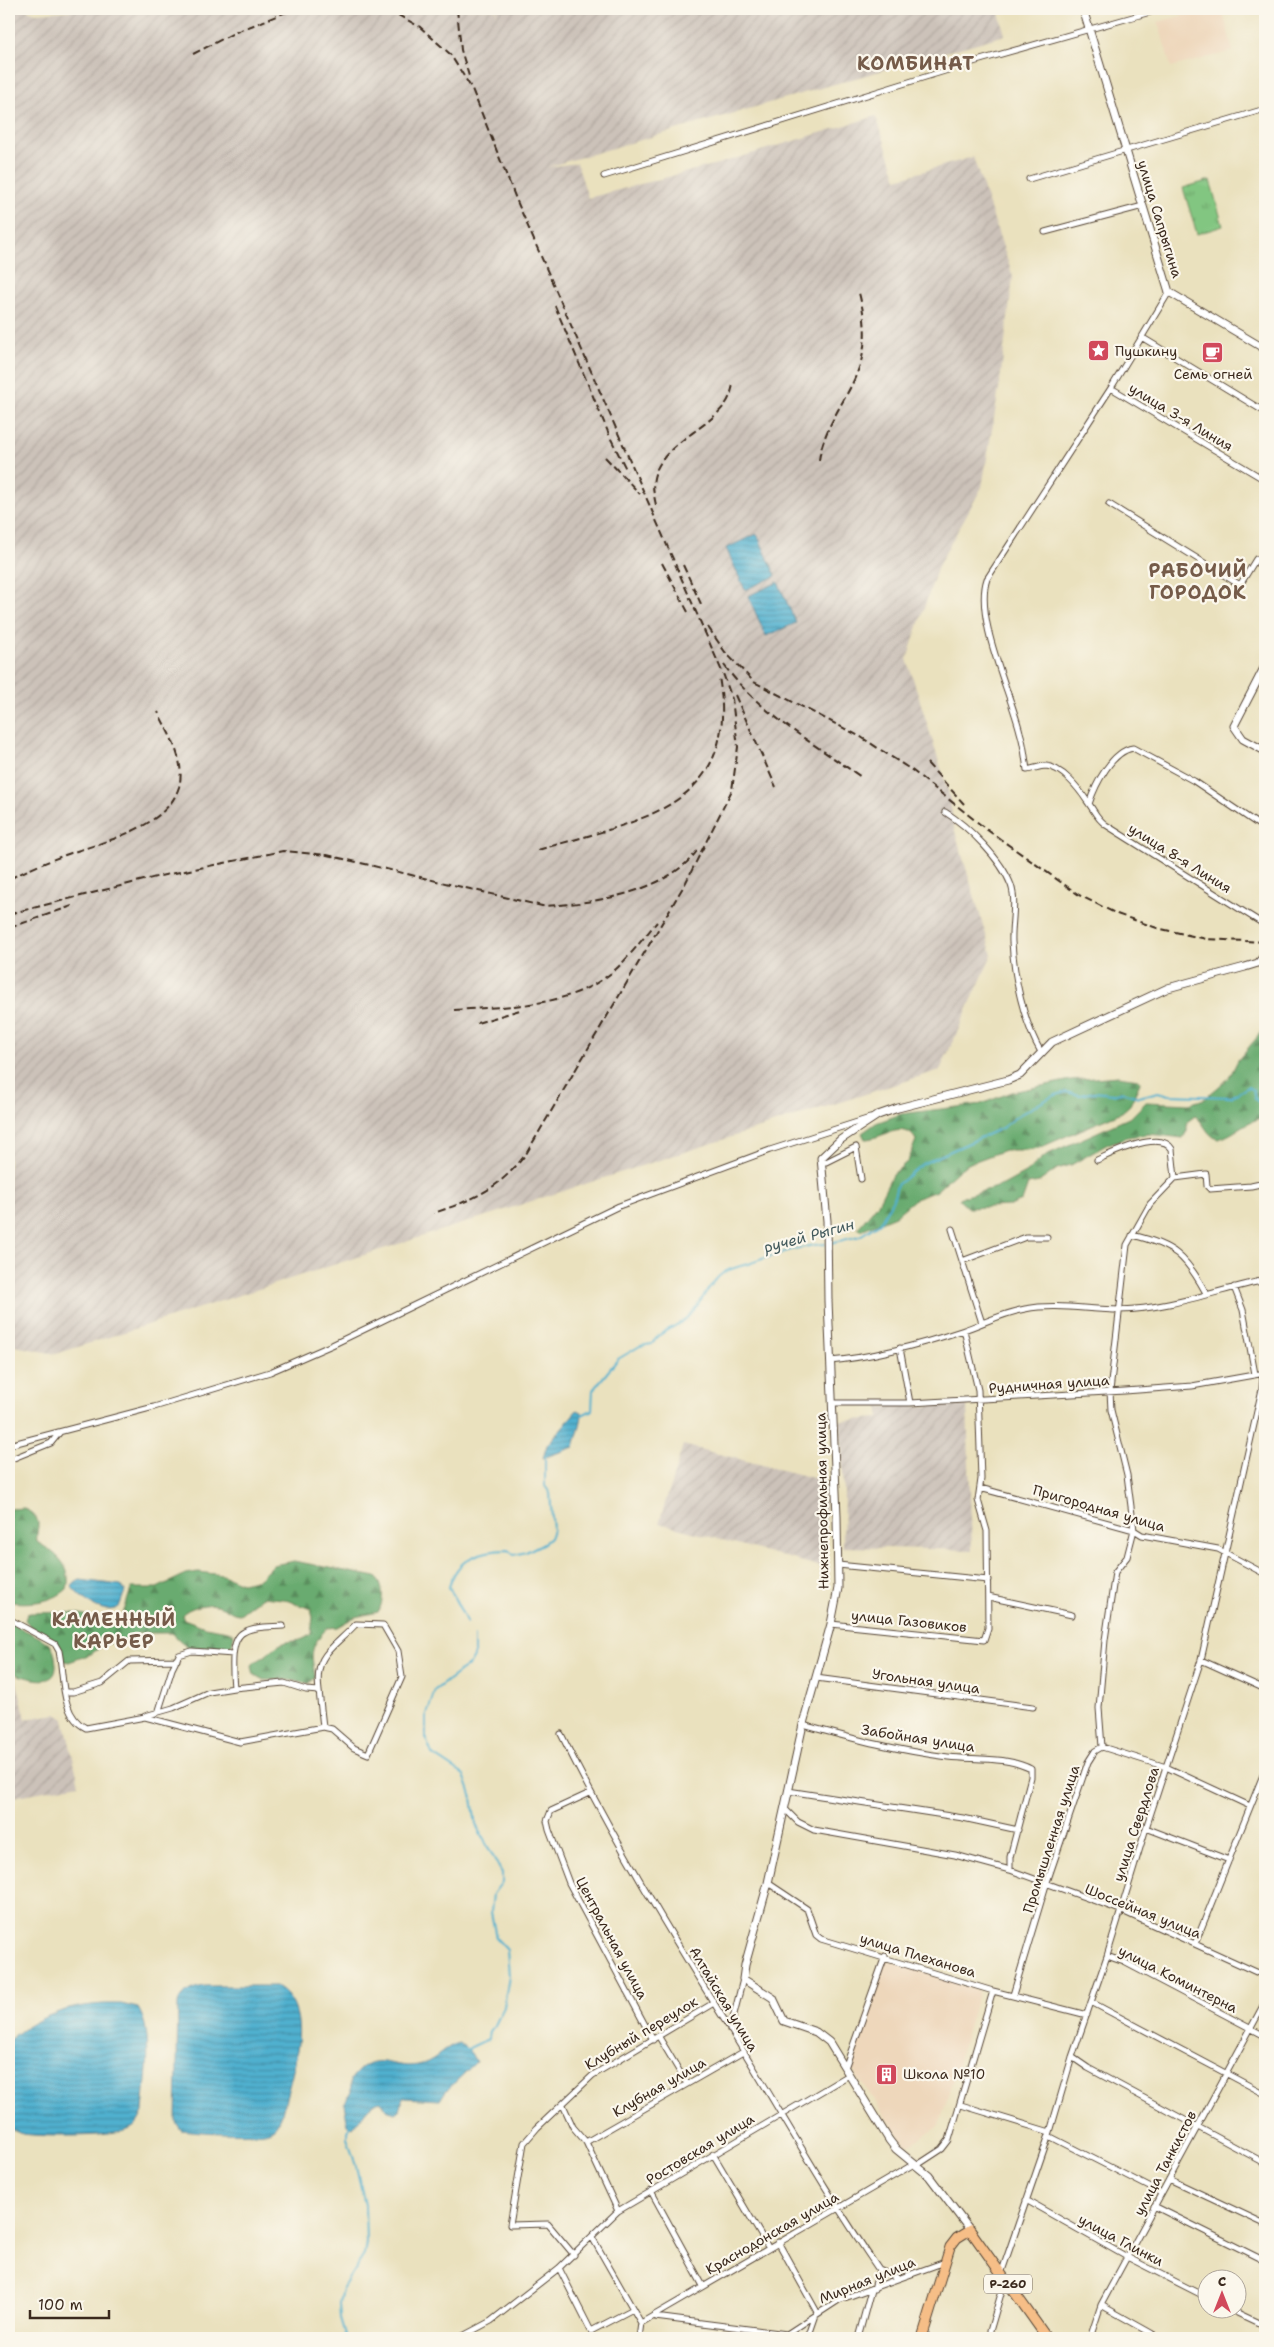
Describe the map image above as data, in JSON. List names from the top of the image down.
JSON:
{
  "streets": {
    "highway": ["Р-260"],
    "street": [
      "улица Сапрыгина",
      "улица 3-я Линия",
      "улица 8-я Линия",
      "Рудничная улица",
      "Нижнепрофильная улица",
      "Пригородная улица",
      "улица Газовиков",
      "Угольная улица",
      "Забойная улица",
      "улица Свердлова",
      "Промышленная улица",
      "Шоссейная улица",
      "Центральная улица",
      "улица Плеханова",
      "улица Коминтерна",
      "Алтайская улица",
      "Клубный переулок",
      "Клубная улица",
      "Ростовская улица",
      "улица Танкистов",
      "Краснодонская улица",
      "улица Глинки",
      "Мирная улица"
    ]
  },
  "crossings": [
    ["улица Сапрыгина", "улица 3-я Линия"],
    ["улица Сапрыгина", "улица 8-я Линия"],
    ["Рудничная улица", "Нижнепрофильная улица"],
    ["Рудничная улица", "улица Свердлова"],
    ["Нижнепрофильная улица", "улица Газовиков"],
    ["Нижнепрофильная улица", "Угольная улица"],
    ["Нижнепрофильная улица", "Забойная улица"],
    ["Нижнепрофильная улица", "Шоссейная улица"],
    ["Нижнепрофильная улица", "улица Плеханова"],
    ["Нижнепрофильная улица", "Алтайская улица"],
    ["Пригородная улица", "улица Свердлова"],
    ["улица Свердлова", "Шоссейная улица"],
    ["улица Свердлова", "улица Плеханова"],
    ["улица Свердлова", "улица Коминтерна"],
    ["улица Свердлова", "улица Глинки"],
    ["улица Свердлова", "Р-260"],
    ["Промышленная улица", "Шоссейная улица"],
    ["Промышленная улица", "улица Плеханова"],
    ["Центральная улица", "Алтайская улица"],
    ["Центральная улица", "Клубный переулок"],
    ["улица Коминтерна", "улица Танкистов"],
    ["Алтайская улица", "Клубный переулок"],
    ["Алтайская улица", "Клубная улица"],
    ["Алтайская улица", "Ростовская улица"],
    ["Алтайская улица", "Краснодонская улица"],
    ["улица Танкистов", "улица Глинки"],
    ["Краснодонская улица", "Мирная улица"]
  ],
  "districts": ["КОМБИНАТ", "РАБОЧИЙ ГОРОДОК", "КАМЕННЫЙ КАРЬЕР"],
  "water": ["ручей Рыгин"],
  "places": {
    "place": ["Пушкину"],
    "cafe": ["Семь огней"],
    "building": ["Школа №10"]
  },
  "scale_bar": "100 m",
  "north": "top"
}
